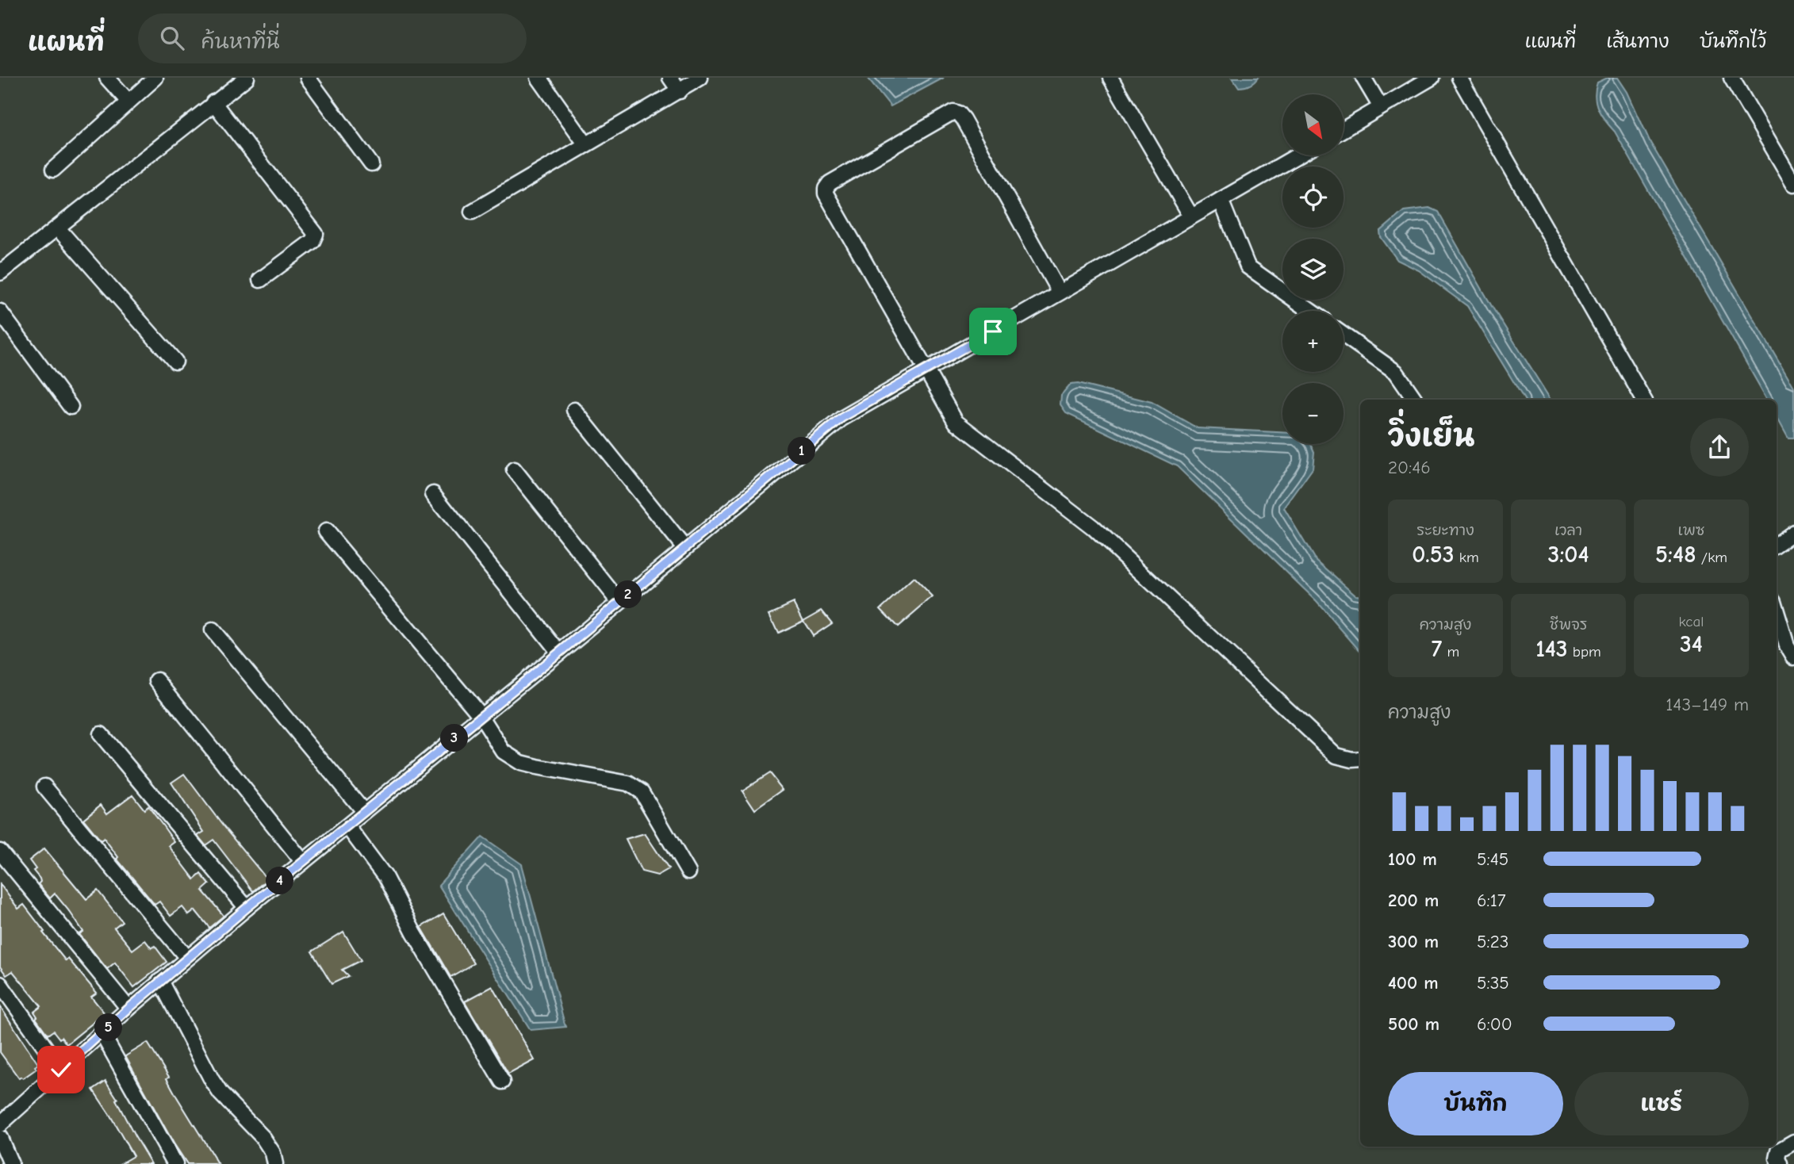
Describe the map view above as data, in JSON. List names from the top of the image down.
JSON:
{
  "north": "bottom right",
  "page": {
    "header": "แผนที่",
    "search": "ค้นหาที่นี่",
    "nav": ["แผนที่", "เส้นทาง", "บันทึกไว้"],
    "map_buttons": ["+", "−"],
    "heading": ["วิ่งเย็น", "20:46"],
    "pins": [
      "1",
      "2",
      "3",
      "4",
      "5"
    ],
    "stats": [
      ["ระยะทาง", "0.53 km"],
      ["เวลา", "3:04"],
      ["เพซ", "5:48 /km"],
      ["ความสูง", "7 m"],
      ["ชีพจร", "143 bpm"],
      ["kcal", "34"]
    ],
    "chart": ["ความสูง", "143–149 m"],
    "list": [
      {
        "name": "100 m",
        "note": "5:45"
      },
      {
        "name": "200 m",
        "note": "6:17"
      },
      {
        "name": "300 m",
        "note": "5:23"
      },
      {
        "name": "400 m",
        "note": "5:35"
      },
      {
        "name": "500 m",
        "note": "6:00"
      }
    ],
    "buttons": ["บันทึก", "แชร์"]
  }
}
